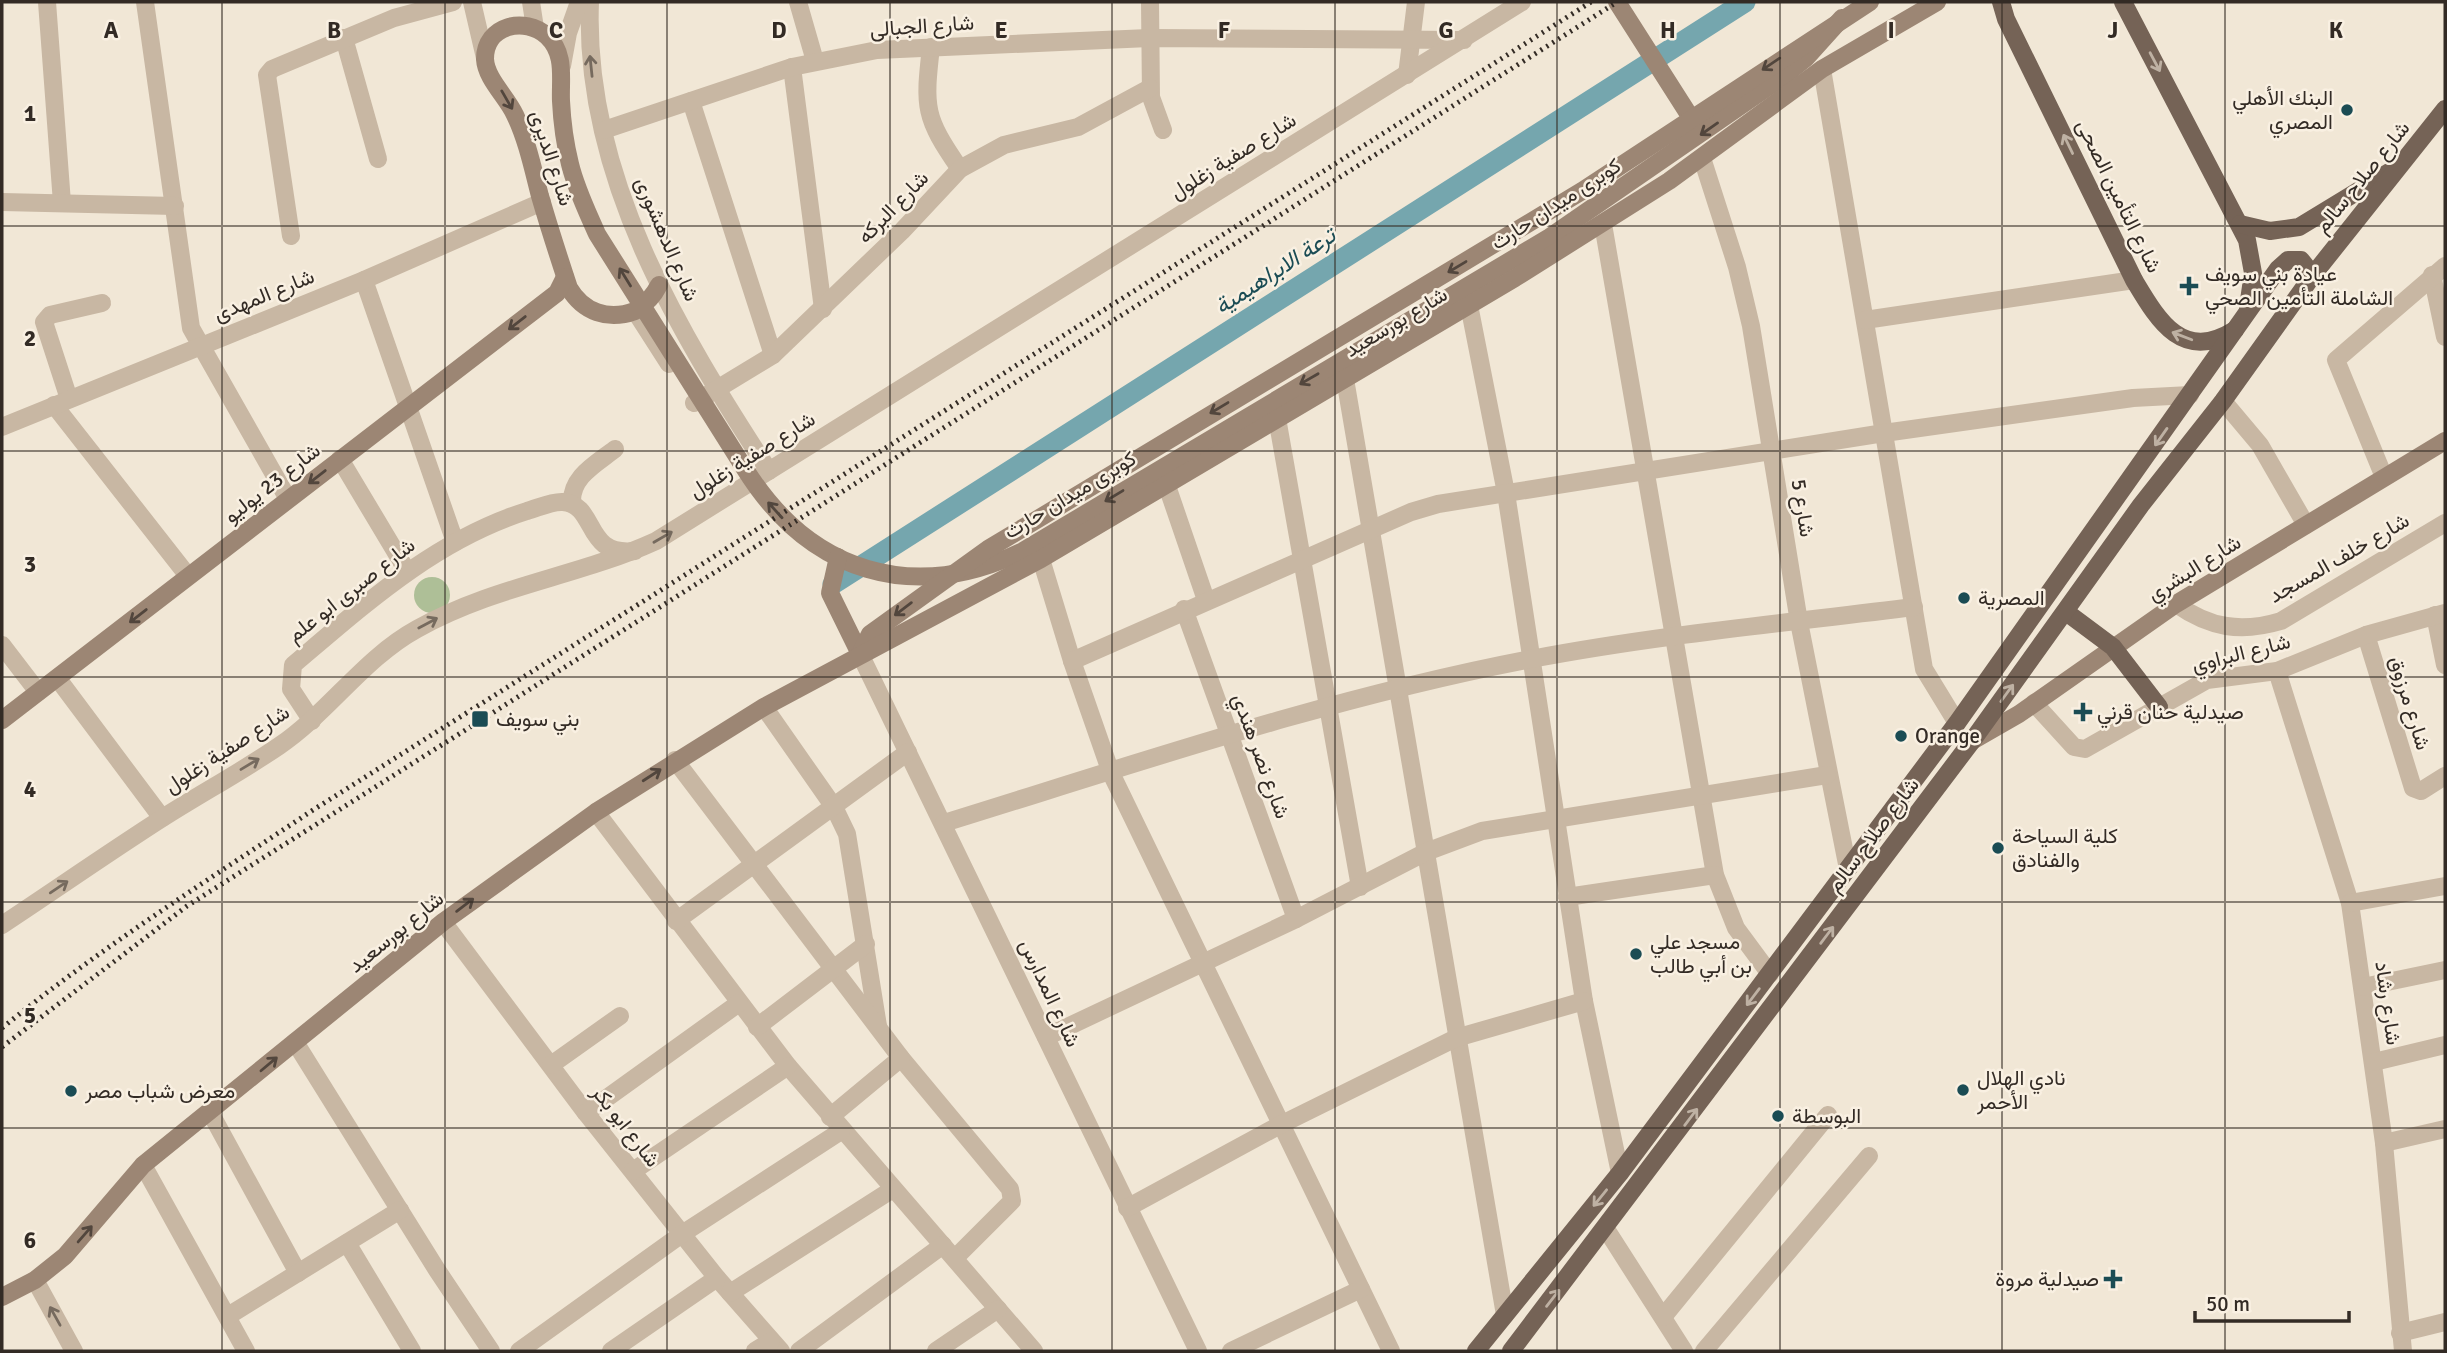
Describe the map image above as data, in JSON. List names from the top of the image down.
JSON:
{
  "streets": {
    "main road": [
      "شارع الديرى",
      "شارع صلاح سالم",
      "شارع التأمين الصحى",
      "كوبرى ميدان حارث",
      "شارع بورسعيد",
      "شارع 23 يوليو",
      "شارع البشري"
    ],
    "street": [
      "شارع الجبالى",
      "شارع صفية زغلول",
      "شارع البركه",
      "شارع الدهشورى",
      "شارع المهدى",
      "شارع 5",
      "شارع خلف المسجد",
      "شارع صبرى ابو علم",
      "شارع البراوي",
      "شارع مرزوق",
      "شارع نصر هندي",
      "شارع المدارس",
      "شارع رشاد",
      "شارع ابو بكر"
    ]
  },
  "crossings": [
    ["شارع الجبالى", "شارع صفية زغلول"],
    ["شارع الجبالى", "شارع الدهشورى"],
    ["شارع صفية زغلول", "شارع الدهشورى"],
    ["شارع صفية زغلول", "شارع صبرى ابو علم"],
    ["شارع الديرى", "شارع المهدى"],
    ["شارع الديرى", "شارع 23 يوليو"],
    ["شارع صلاح سالم", "شارع التأمين الصحى"],
    ["شارع صلاح سالم", "شارع 5"],
    ["شارع صلاح سالم", "شارع البشري"],
    ["كوبرى ميدان حارث", "شارع بورسعيد"],
    ["شارع البركه", "شارع الدهشورى"],
    ["شارع بورسعيد", "شارع 5"],
    ["شارع بورسعيد", "شارع المدارس"],
    ["شارع بورسعيد", "شارع ابو بكر"],
    ["شارع خلف المسجد", "شارع البشري"],
    ["شارع البشري", "شارع البراوي"],
    ["شارع البراوي", "شارع مرزوق"],
    ["شارع البراوي", "شارع رشاد"]
  ],
  "one_way": ["شارع صفية زغلول", "شارع 23 يوليو"],
  "water": ["ترعة الابراهيمية"],
  "places": {
    "other": [
      "البنك الأهلي المصري",
      "المصرية",
      "Orange",
      "كلية السياحة والفنادق",
      "مسجد علي بن أبي طالب",
      "نادي الهلال الأحمر",
      "معرض شباب مصر",
      "البوسطة"
    ],
    "health": ["عيادة بني سويف الشاملة التأمين الصحي", "صيدلية حنان قرني", "صيدلية مروة"],
    "transit": ["بني سويف"]
  },
  "scale_bar": "50 m",
  "grid": {
    "columns": [
      "A",
      "B",
      "C",
      "D",
      "E",
      "F",
      "G",
      "H",
      "I",
      "J",
      "K"
    ],
    "rows": [
      "1",
      "2",
      "3",
      "4",
      "5",
      "6"
    ]
  }
}
